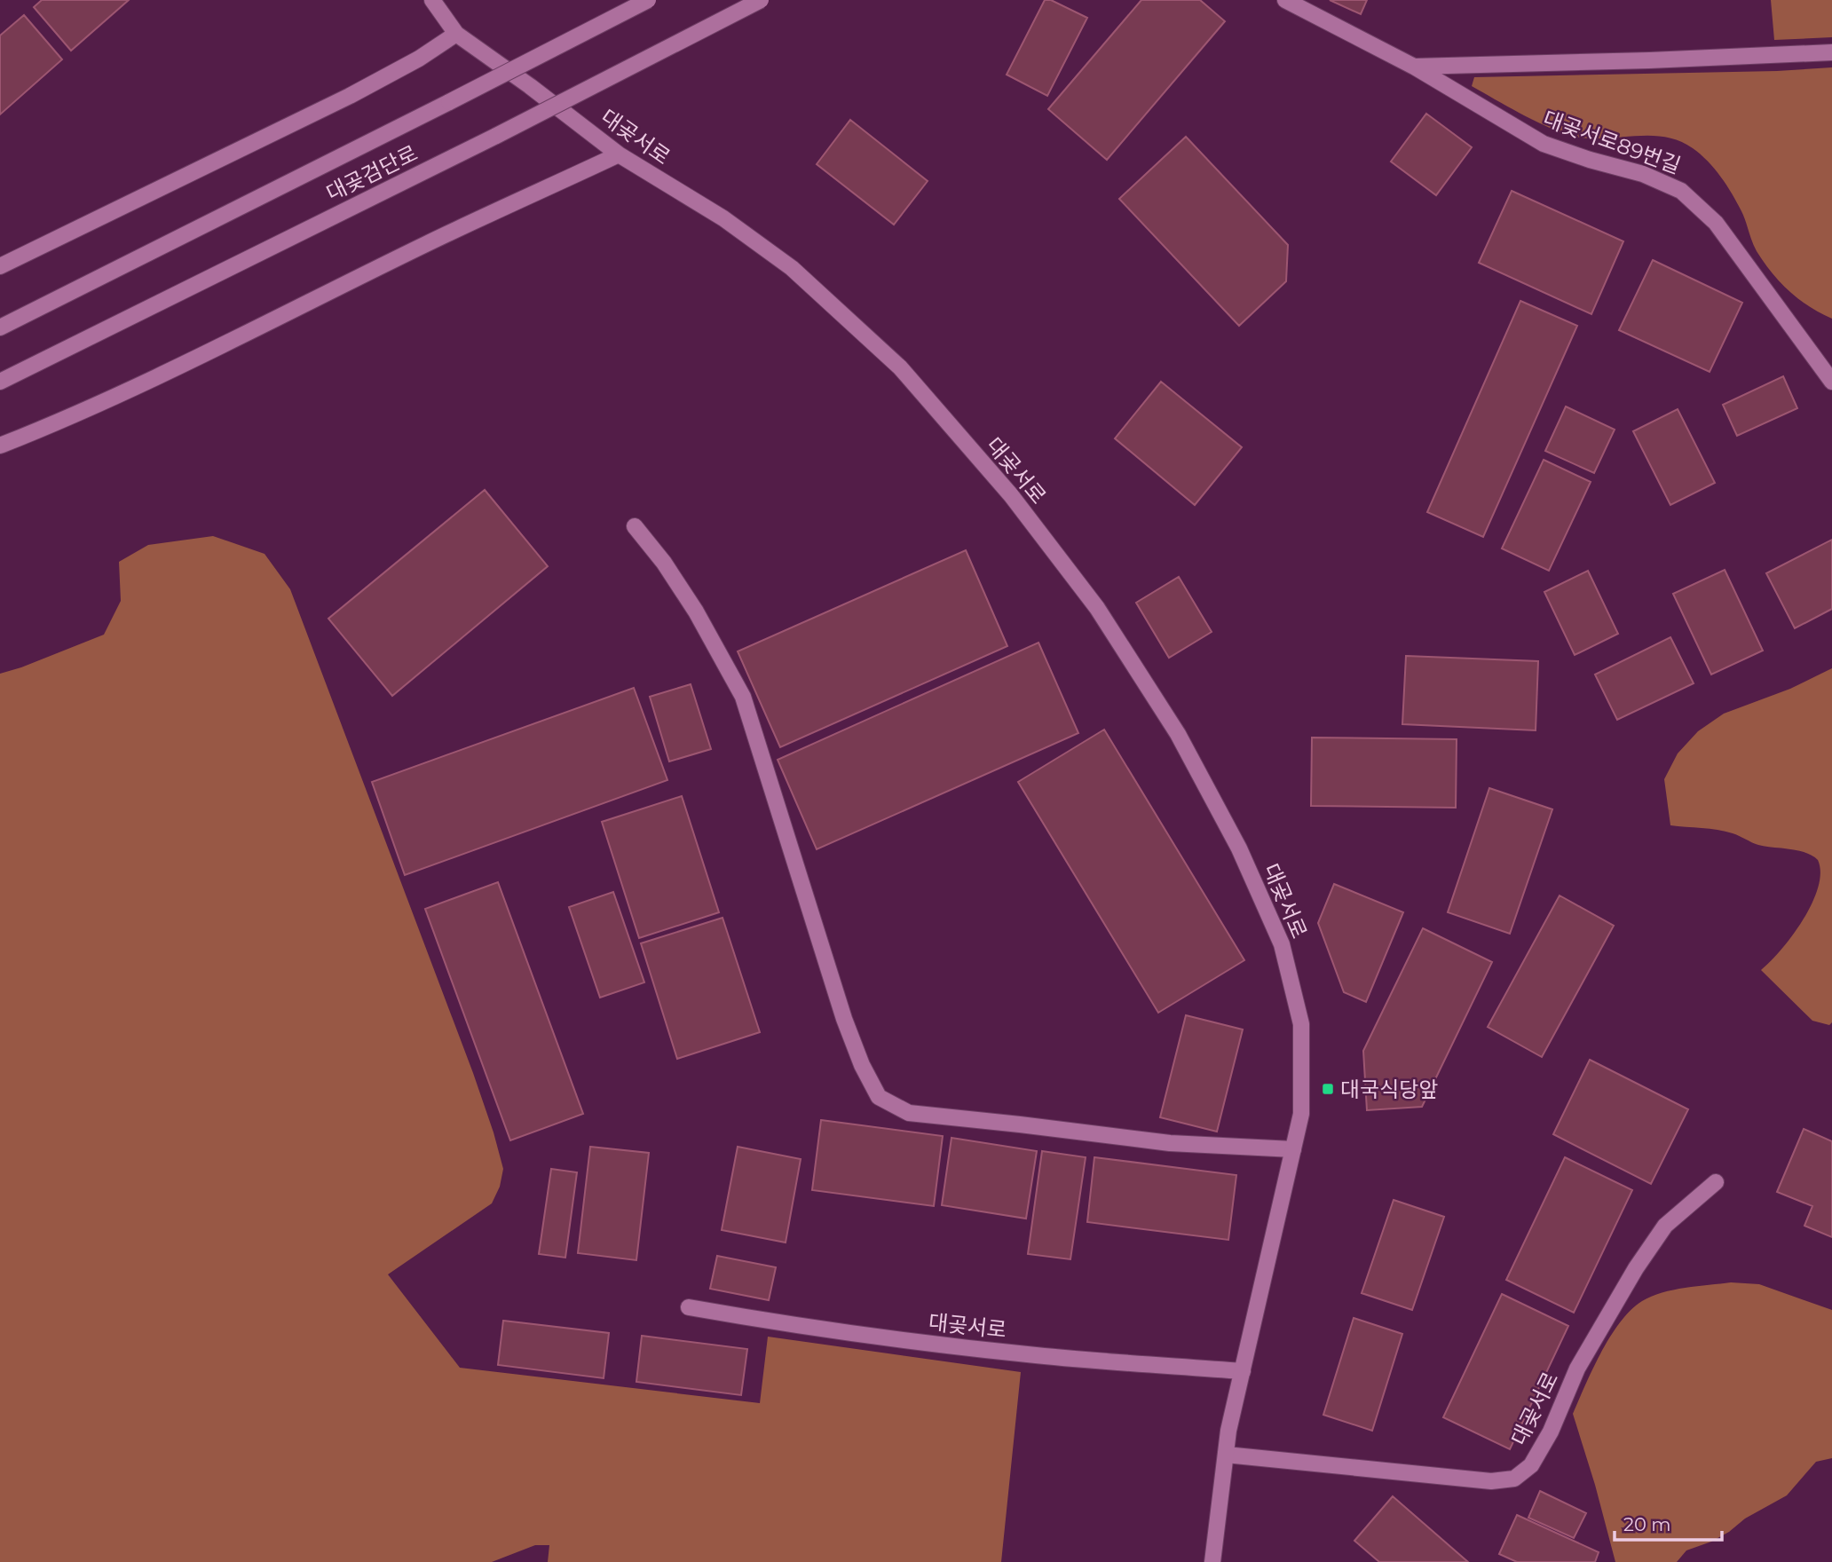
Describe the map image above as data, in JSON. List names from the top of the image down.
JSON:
{
  "streets": {
    "street": ["대곶서로", "대곶서로89번길", "대곶검단로"]
  },
  "places": {
    "transit": ["대국식당앞"]
  },
  "scale_bar": "20 m"
}
